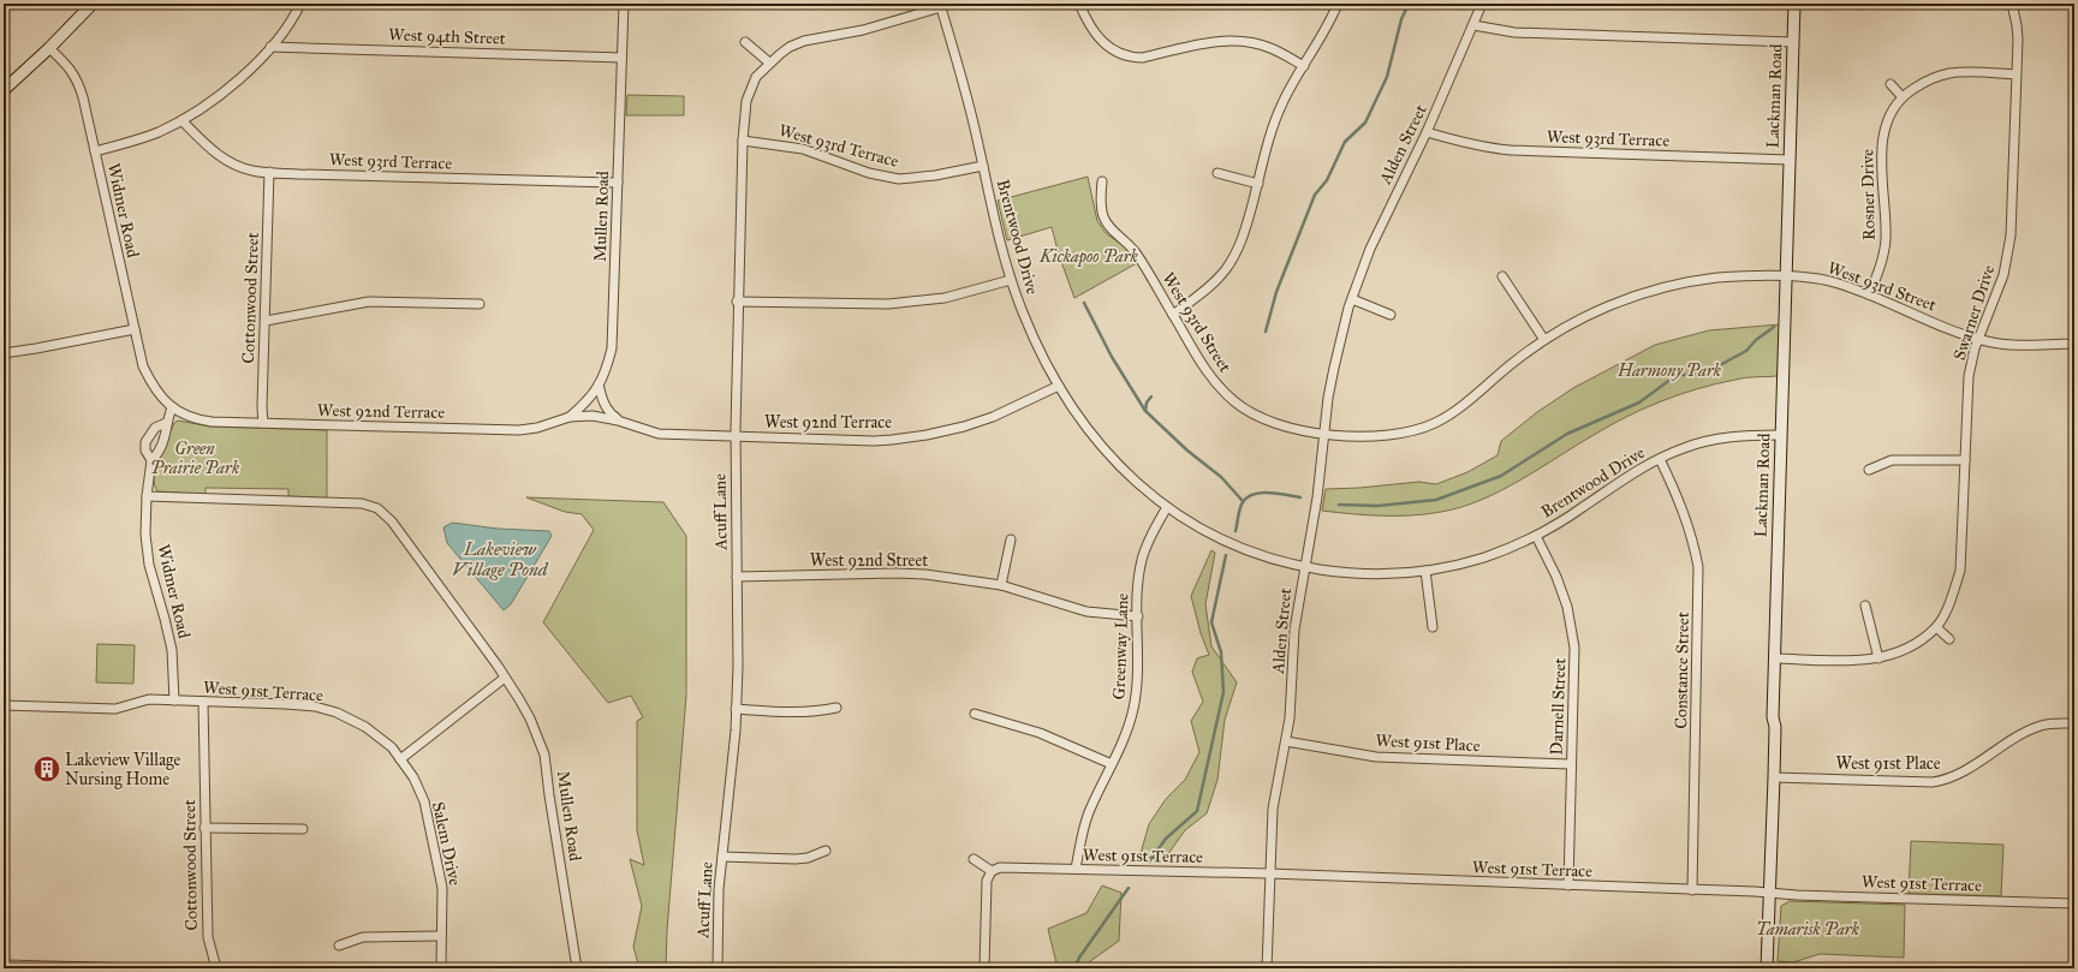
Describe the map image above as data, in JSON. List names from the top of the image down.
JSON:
{
  "streets": {
    "main road": ["Lackman Road"],
    "street": [
      "West 94th Street",
      "West 93rd Terrace",
      "Alden Street",
      "Rosner Drive",
      "Widmer Road",
      "Mullen Road",
      "Brentwood Drive",
      "West 93rd Street",
      "Cottonwood Street",
      "Swarner Drive",
      "West 92nd Terrace",
      "Acuff Lane",
      "West 92nd Street",
      "Greenway Lane",
      "Constance Street",
      "West 91st Terrace",
      "Darnell Street",
      "West 91st Place",
      "Salem Drive"
    ]
  },
  "crossings": [
    ["West 94th Street", "Mullen Road"],
    ["Lackman Road", "West 93rd Terrace"],
    ["Lackman Road", "Brentwood Drive"],
    ["Lackman Road", "West 93rd Street"],
    ["Lackman Road", "Swarner Drive"],
    ["Lackman Road", "West 91st Terrace"],
    ["Lackman Road", "West 91st Place"],
    ["West 93rd Terrace", "Alden Street"],
    ["West 93rd Terrace", "Mullen Road"],
    ["West 93rd Terrace", "Brentwood Drive"],
    ["West 93rd Terrace", "Cottonwood Street"],
    ["West 93rd Terrace", "Acuff Lane"],
    ["Alden Street", "Brentwood Drive"],
    ["Alden Street", "West 93rd Street"],
    ["Alden Street", "West 91st Terrace"],
    ["Alden Street", "West 91st Place"],
    ["Rosner Drive", "West 93rd Street"],
    ["Rosner Drive", "Swarner Drive"],
    ["Widmer Road", "West 92nd Terrace"],
    ["Widmer Road", "West 91st Terrace"],
    ["Mullen Road", "West 92nd Terrace"],
    ["Brentwood Drive", "West 92nd Terrace"],
    ["Brentwood Drive", "Acuff Lane"],
    ["Brentwood Drive", "Greenway Lane"],
    ["Brentwood Drive", "Constance Street"],
    ["Brentwood Drive", "Darnell Street"],
    ["West 93rd Street", "Swarner Drive"],
    ["Cottonwood Street", "West 92nd Terrace"],
    ["Cottonwood Street", "West 91st Terrace"],
    ["West 92nd Terrace", "Acuff Lane"],
    ["Acuff Lane", "West 92nd Street"],
    ["West 92nd Street", "Greenway Lane"],
    ["Greenway Lane", "West 91st Terrace"],
    ["Constance Street", "West 91st Terrace"],
    ["West 91st Terrace", "Darnell Street"],
    ["West 91st Terrace", "Salem Drive"],
    ["Darnell Street", "West 91st Place"]
  ],
  "water": ["Lakeview Village Pond"],
  "parks": [
    "Kickapoo Park",
    "Harmony Park",
    "Green Prairie Park",
    "Tamarisk Park"
  ],
  "places": {
    "building": ["Lakeview Village Nursing Home"]
  }
}
